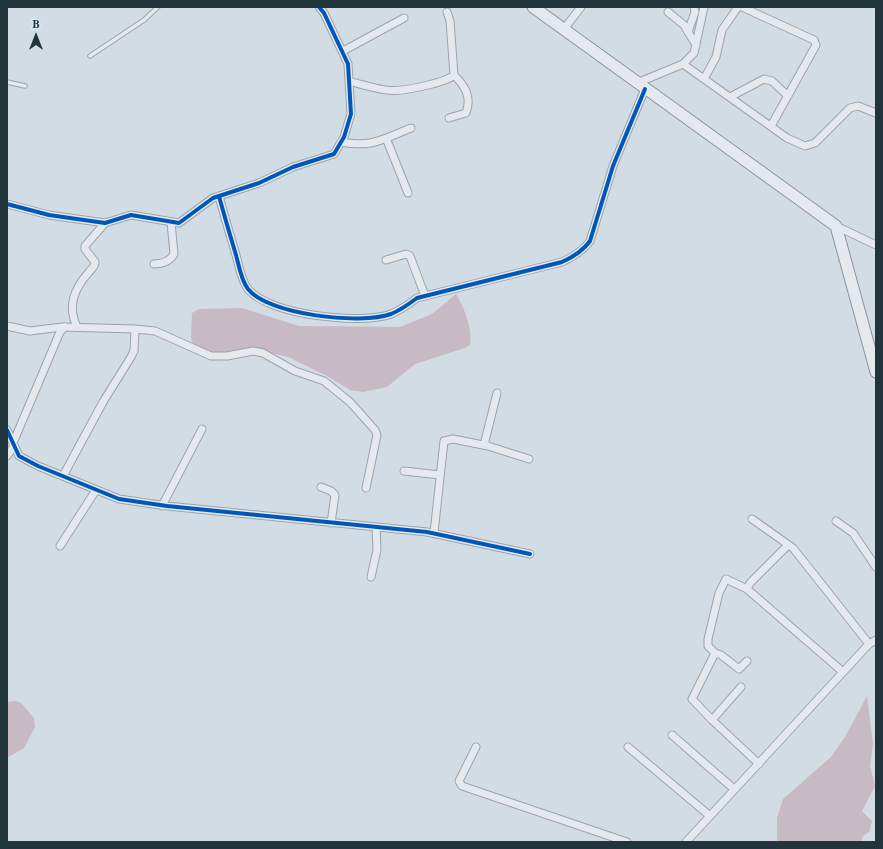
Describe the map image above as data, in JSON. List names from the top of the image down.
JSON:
{
  "north": "top"
}
